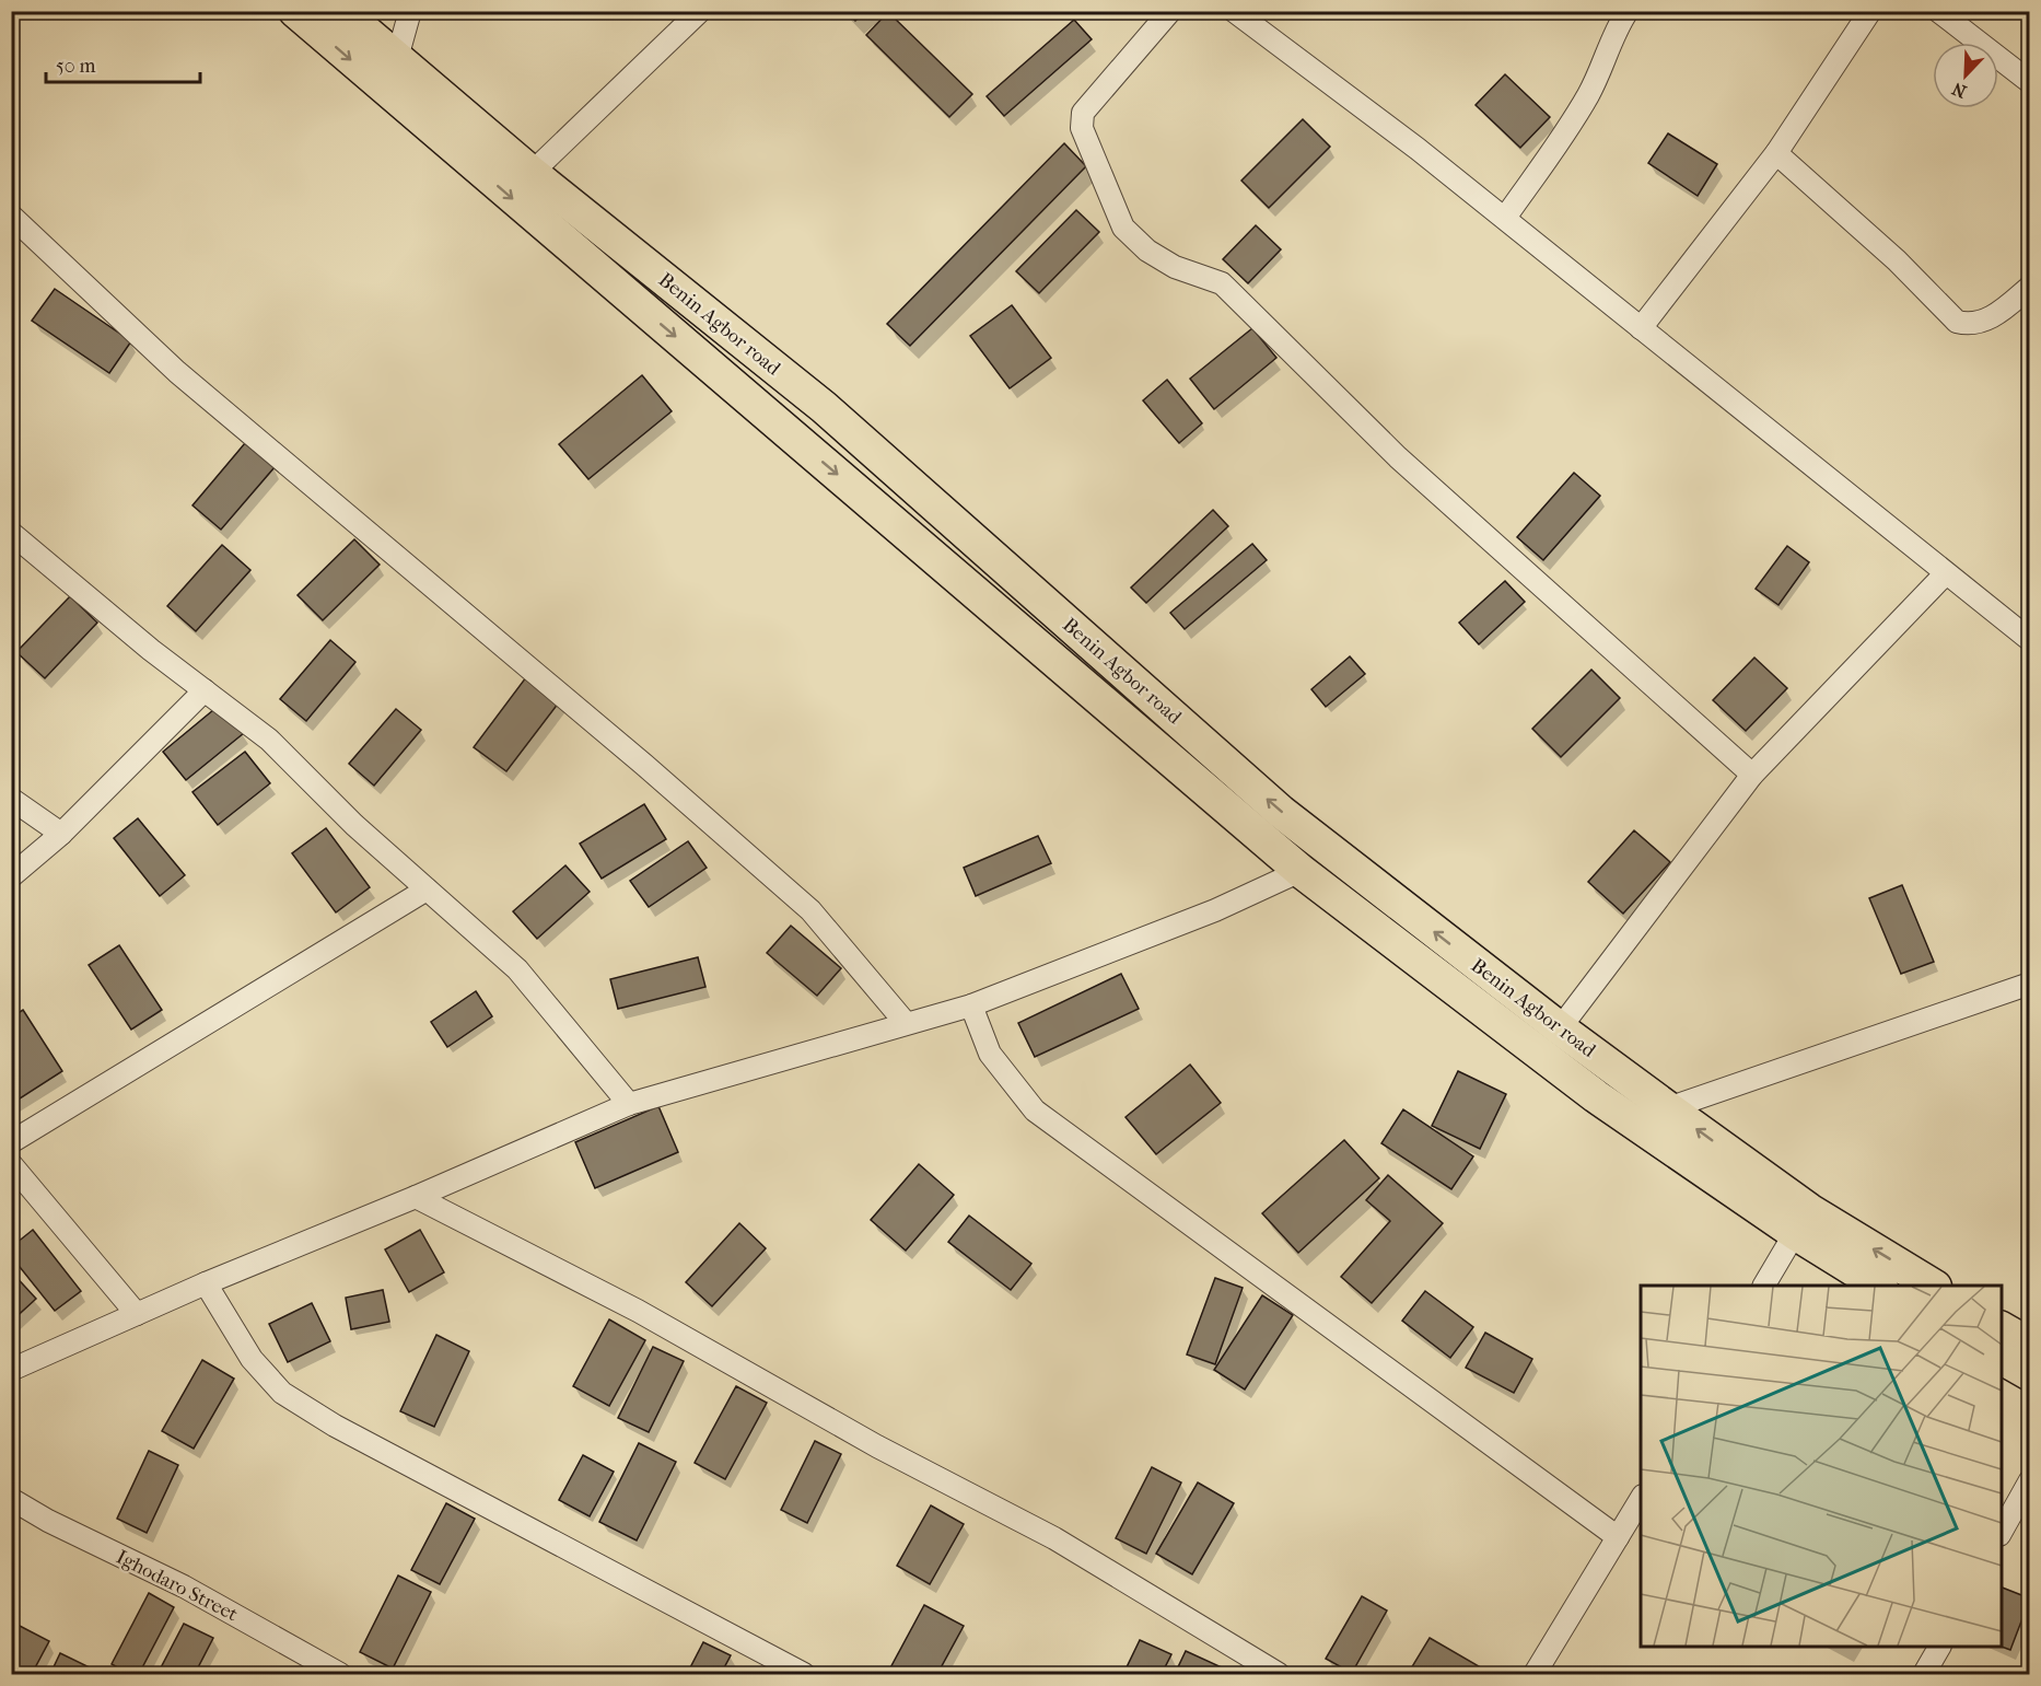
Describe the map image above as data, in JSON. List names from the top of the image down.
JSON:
{
  "streets": {
    "highway": ["Benin Agbor road"],
    "street": ["Ighodaro Street"]
  },
  "scale_bar": "50 m",
  "north": "bottom left"
}
